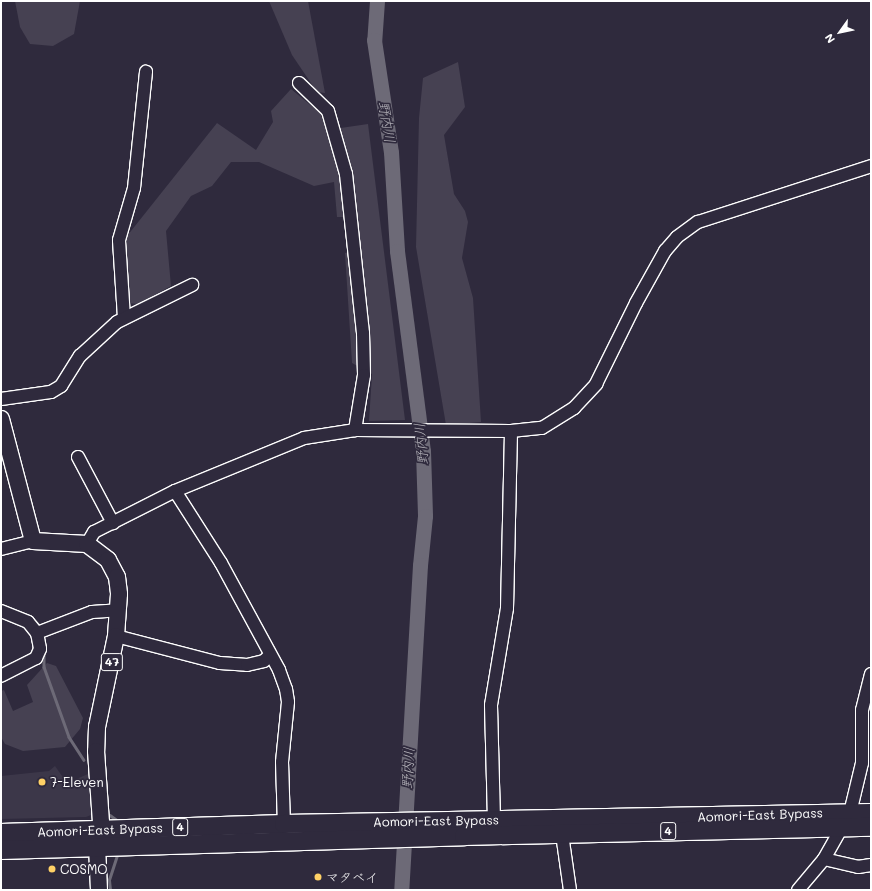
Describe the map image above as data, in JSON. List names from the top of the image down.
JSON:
{
  "streets": {
    "highway": ["Aomori-East Bypass", "4"],
    "main road": ["47"]
  },
  "crossings": [
    ["47", "Aomori-East Bypass"]
  ],
  "water": ["野内川"],
  "places": ["7-Eleven", "COSMO", "マタベイ"],
  "north": "bottom left"
}
